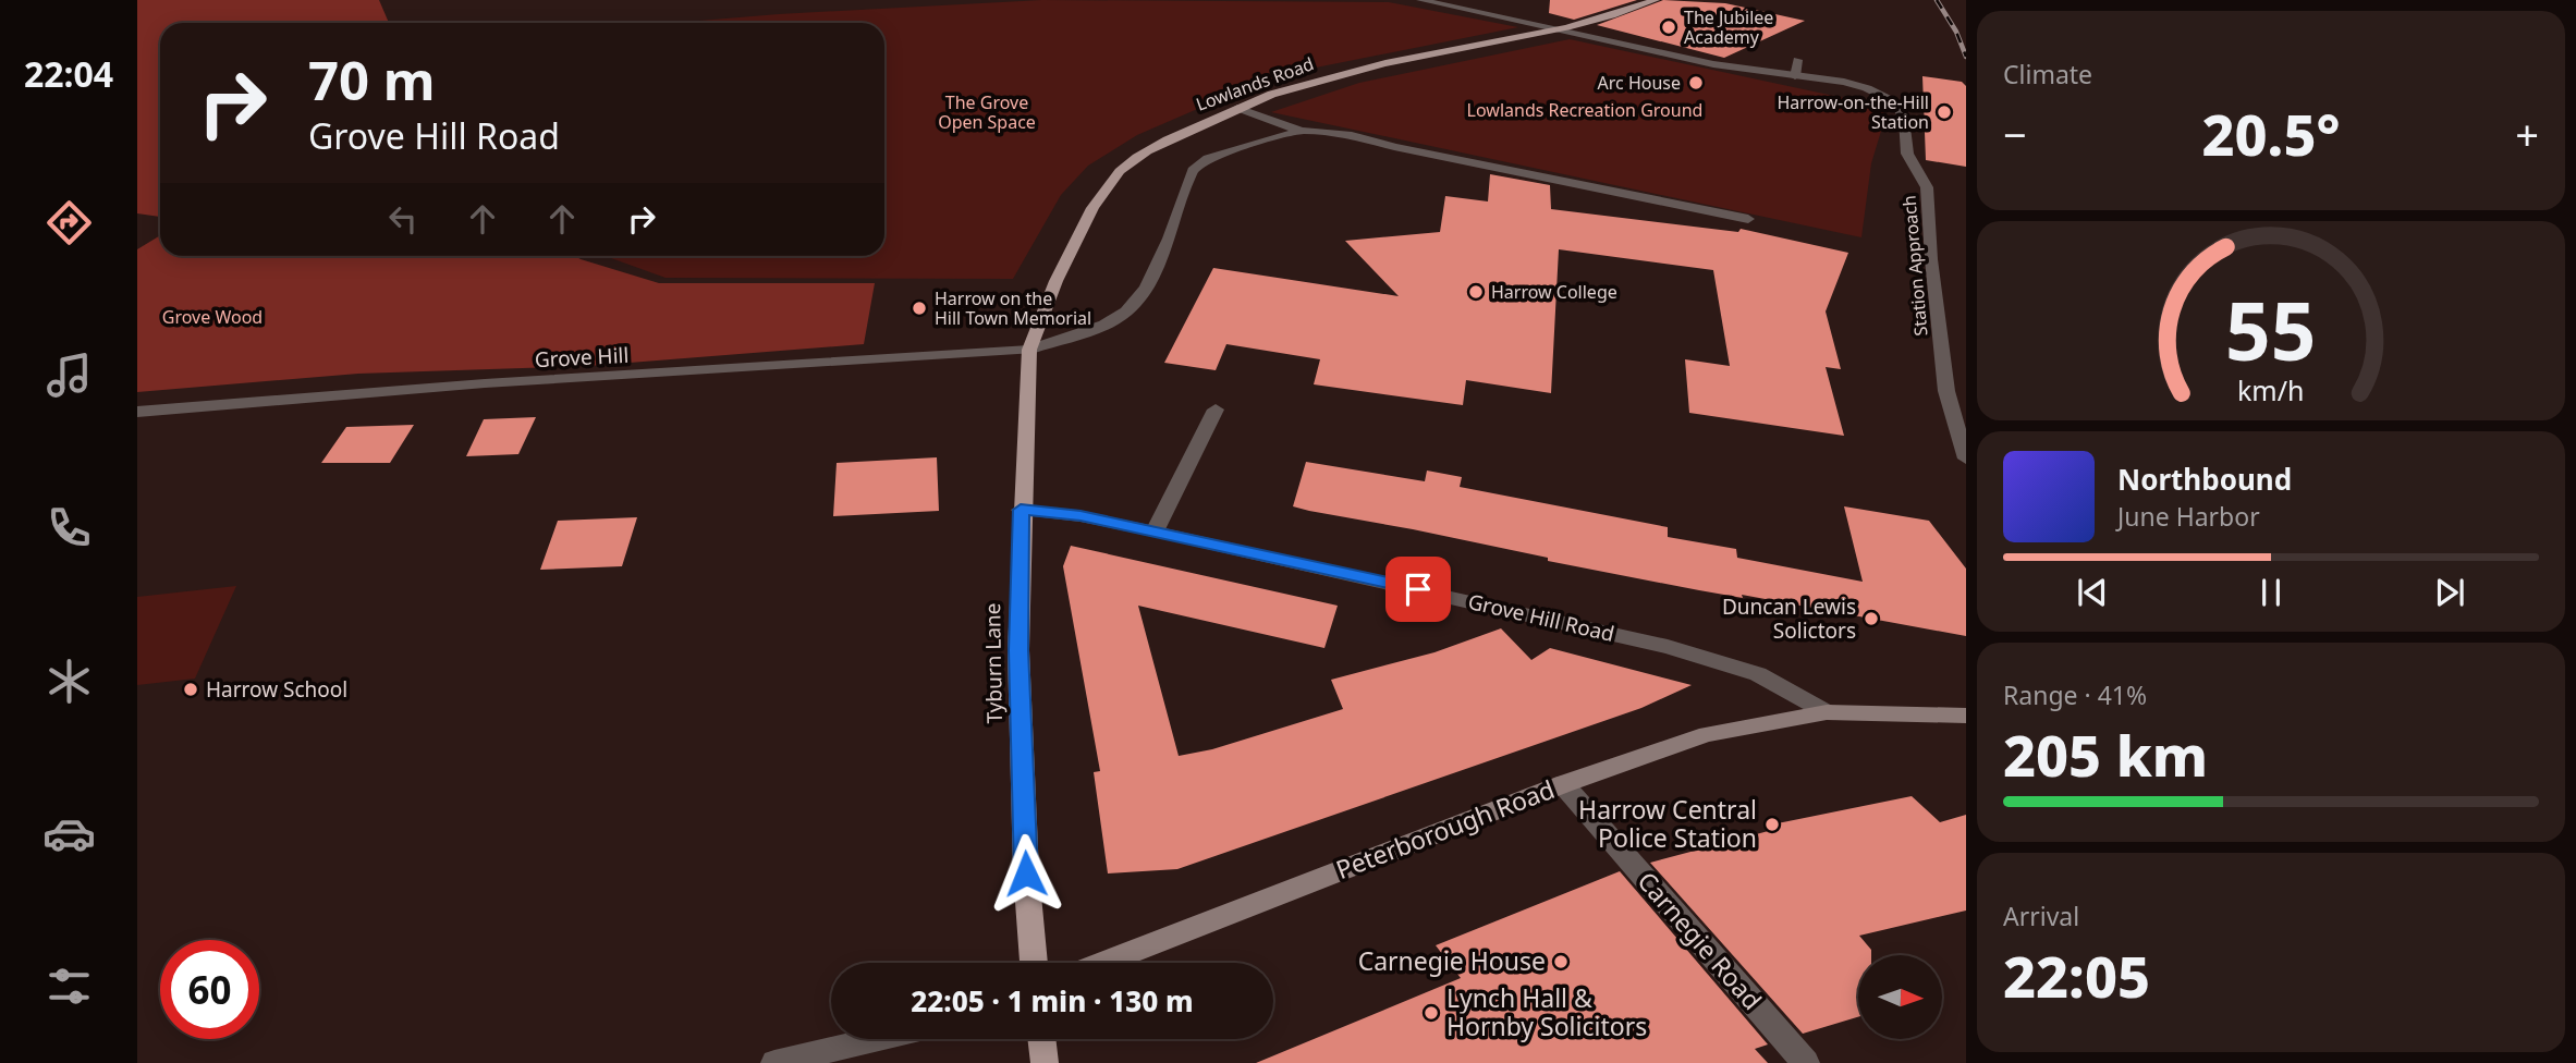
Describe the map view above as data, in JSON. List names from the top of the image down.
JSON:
{
  "streets": {
    "main road": ["Lowlands Road", "Tyburn Lane", "Peterborough Road"],
    "street": [
      "Station Approach",
      "Grove Hill",
      "Grove Hill Road",
      "Carnegie Road"
    ]
  },
  "crossings": [
    ["Lowlands Road", "Station Approach"],
    ["Lowlands Road", "Grove Hill"],
    ["Lowlands Road", "Tyburn Lane"],
    ["Grove Hill", "Tyburn Lane"],
    ["Grove Hill Road", "Tyburn Lane"],
    ["Grove Hill Road", "Peterborough Road"],
    ["Peterborough Road", "Carnegie Road"]
  ],
  "parks": ["The Grove Open Space", "Lowlands Recreation Ground", "Grove Wood"],
  "places": [
    "The Jubilee Academy",
    "Arc House",
    "Harrow-on-the-Hill Station",
    "Harrow College",
    "Harrow on the Hill Town Memorial",
    "Duncan Lewis Solictors",
    "Harrow School",
    "Harrow Central Police Station",
    "Carnegie House",
    "Lynch Hall & Hornby Solicitors"
  ],
  "north": "right",
  "page": {
    "tabs": "22:04",
    "tile": [
      "Climate",
      ["Range · 41%", "205 km"],
      ["Arrival", "22:05"]
    ],
    "turn": ["70 m", "Grove Hill Road"],
    "heat": ["−", "20.5°", "+"],
    "song": ["Northbound", "June Harbor"],
    "limit": "60",
    "trip": "22:05 · 1 min · 130 m",
    "gauge": ["55", "km/h"]
  }
}
